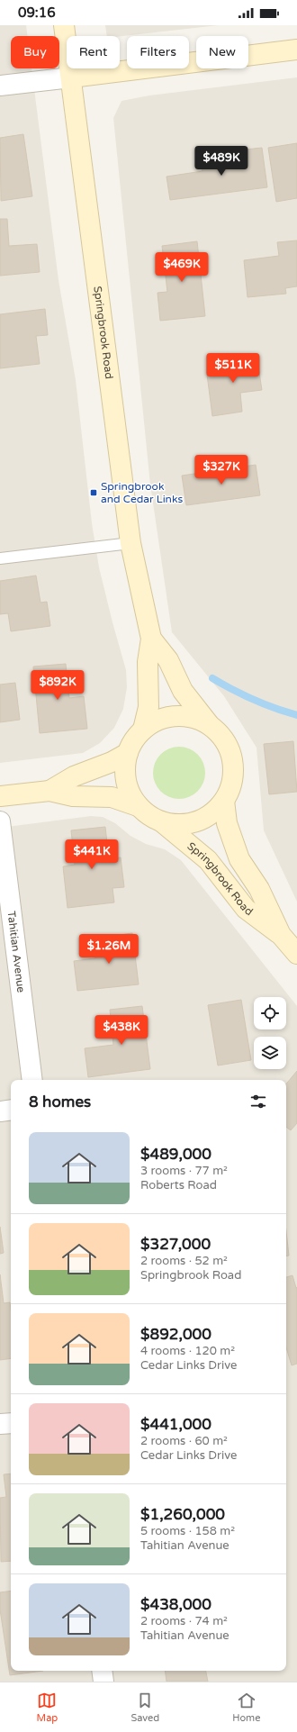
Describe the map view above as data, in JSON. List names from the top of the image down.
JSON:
{
  "streets": {
    "street": ["Springbrook Road", "Tahitian Avenue"]
  },
  "places": {
    "transit": ["Springbrook and Cedar Links"]
  },
  "page": {
    "status": "09:16",
    "chip": [
      "Buy",
      "Rent",
      "Filters",
      "New"
    ],
    "price": [
      "$489K",
      "$469K",
      "$511K",
      "$327K",
      "$892K",
      "$441K",
      "$1.26M",
      "$438K"
    ],
    "heading": "8 homes",
    "list": [
      {
        "name": "$489,000",
        "note": "3 rooms · 77 m² · Roberts Road"
      },
      {
        "name": "$327,000",
        "note": "2 rooms · 52 m² · Springbrook Road"
      },
      {
        "name": "$892,000",
        "note": "4 rooms · 120 m² · Cedar Links Drive"
      },
      {
        "name": "$441,000",
        "note": "2 rooms · 60 m² · Cedar Links Drive"
      },
      {
        "name": "$1,260,000",
        "note": "5 rooms · 158 m² · Tahitian Avenue"
      },
      {
        "name": "$438,000",
        "note": "2 rooms · 74 m² · Tahitian Avenue"
      }
    ],
    "tabs": ["Map", "Saved", "Home"]
  }
}
